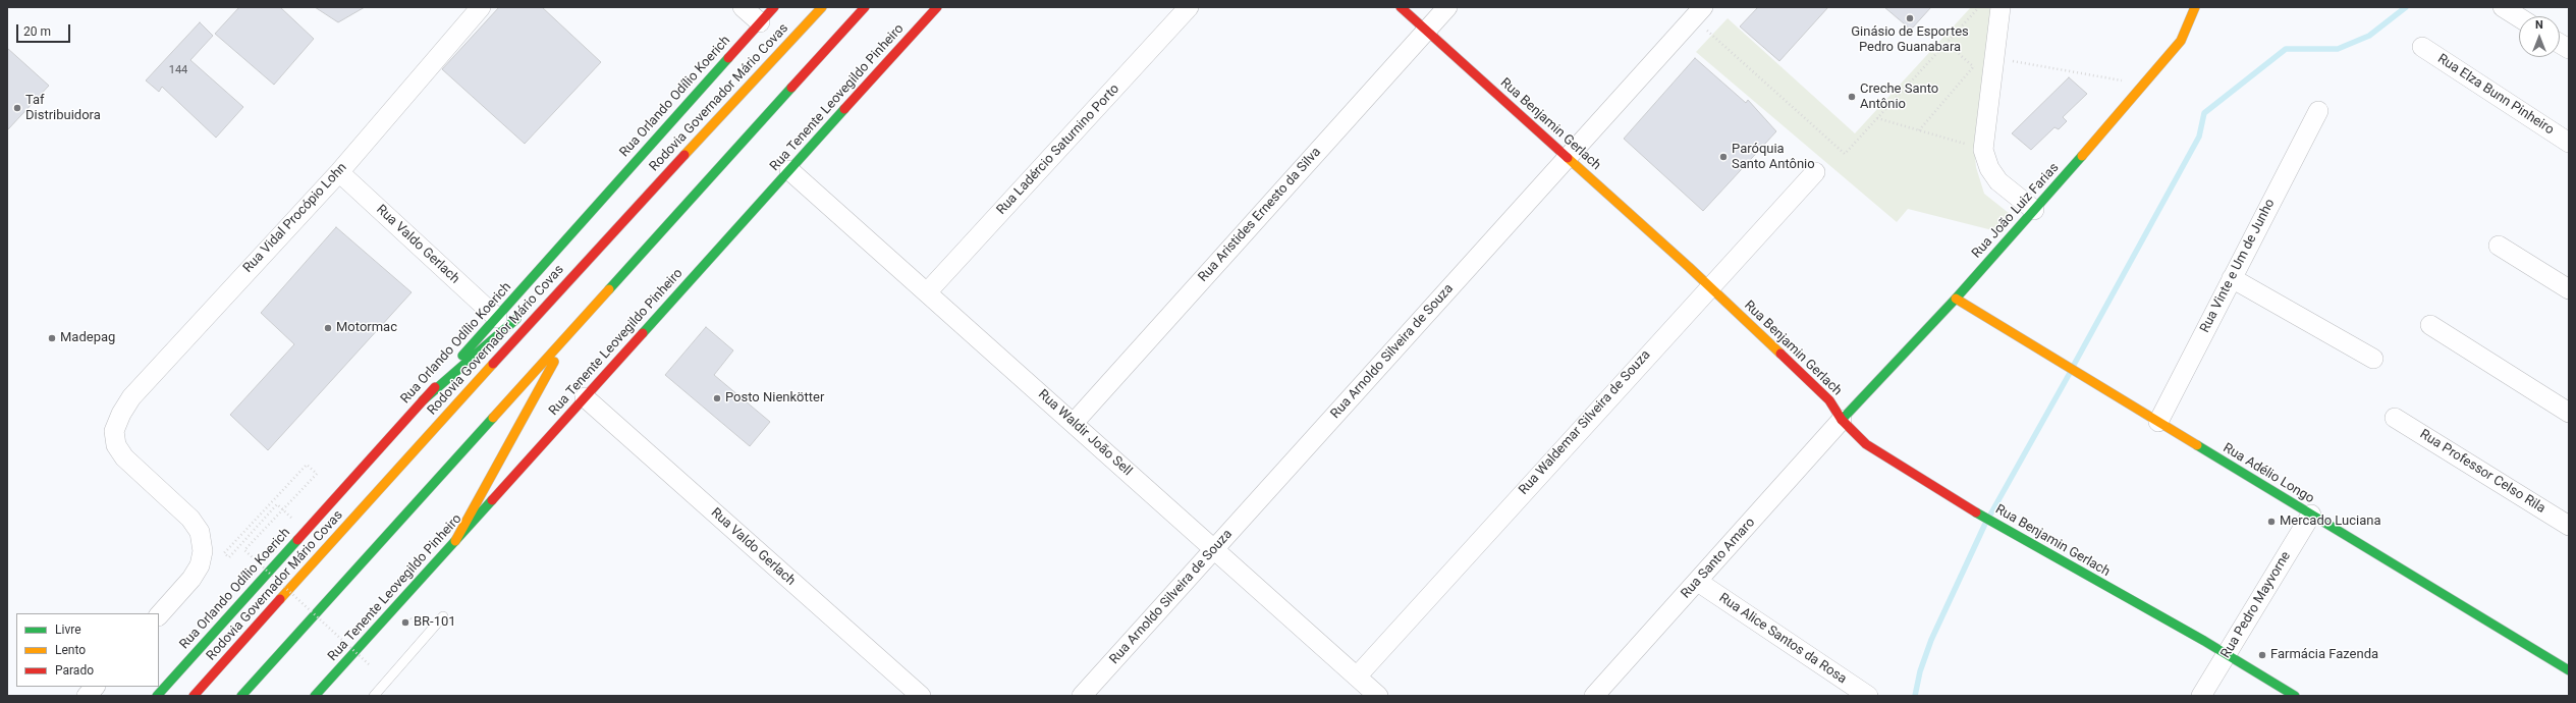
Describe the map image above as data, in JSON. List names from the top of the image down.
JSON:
{
  "streets": {
    "main road": [
      "Rua Orlando Odílio Koerich",
      "Rodovia Governador Mário Covas",
      "Rua Tenente Leovegildo Pinheiro",
      "Rua Benjamin Gerlach",
      "Rua João Luiz Farias",
      "Rua Adélio Longo"
    ],
    "street": [
      "Rua Elza Bunn Pinheiro",
      "Rua Ladércio Saturnino Porto",
      "Rua Aristides Ernesto da Silva",
      "Rua Vidal Procópio Lohn",
      "Rua Valdo Gerlach",
      "Rua Vinte e Um de Junho",
      "Rua Arnoldo Silveira de Souza",
      "Rua Waldemar Silveira de Souza",
      "Rua Waldir João Sell",
      "Rua Professor Celso Rila",
      "Rua Santo Amaro",
      "Rua Pedro Mayvorne",
      "Rua Alice Santos da Rosa"
    ]
  },
  "crossings": [
    ["Rua Orlando Odílio Koerich", "Rua Valdo Gerlach"],
    ["Rua Tenente Leovegildo Pinheiro", "Rua Valdo Gerlach"],
    ["Rua Tenente Leovegildo Pinheiro", "Rua Waldir João Sell"],
    ["Rua Benjamin Gerlach", "Rua João Luiz Farias"],
    ["Rua Benjamin Gerlach", "Rua Aristides Ernesto da Silva"],
    ["Rua Benjamin Gerlach", "Rua Arnoldo Silveira de Souza"],
    ["Rua Benjamin Gerlach", "Rua Waldemar Silveira de Souza"],
    ["Rua Benjamin Gerlach", "Rua Santo Amaro"],
    ["Rua Benjamin Gerlach", "Rua Pedro Mayvorne"],
    ["Rua Ladércio Saturnino Porto", "Rua Waldir João Sell"],
    ["Rua João Luiz Farias", "Rua Adélio Longo"],
    ["Rua João Luiz Farias", "Rua Santo Amaro"],
    ["Rua Aristides Ernesto da Silva", "Rua Waldir João Sell"],
    ["Rua Vidal Procópio Lohn", "Rua Valdo Gerlach"],
    ["Rua Vinte e Um de Junho", "Rua Adélio Longo"],
    ["Rua Arnoldo Silveira de Souza", "Rua Waldir João Sell"],
    ["Rua Waldemar Silveira de Souza", "Rua Waldir João Sell"],
    ["Rua Adélio Longo", "Rua Pedro Mayvorne"],
    ["Rua Santo Amaro", "Rua Alice Santos da Rosa"]
  ],
  "places": [
    "Ginásio de Esportes Pedro Guanabara",
    "Creche Santo Antônio",
    "Taf Distribuidora",
    "Paróquia Santo Antônio",
    "Motormac",
    "Madepag",
    "Posto Nienkötter",
    "Mercado Luciana",
    "BR-101",
    "Farmácia Fazenda"
  ],
  "house_numbers": ["144"],
  "legend": ["Livre", "Lento", "Parado"],
  "scale_bar": "20 m",
  "north": "top"
}
